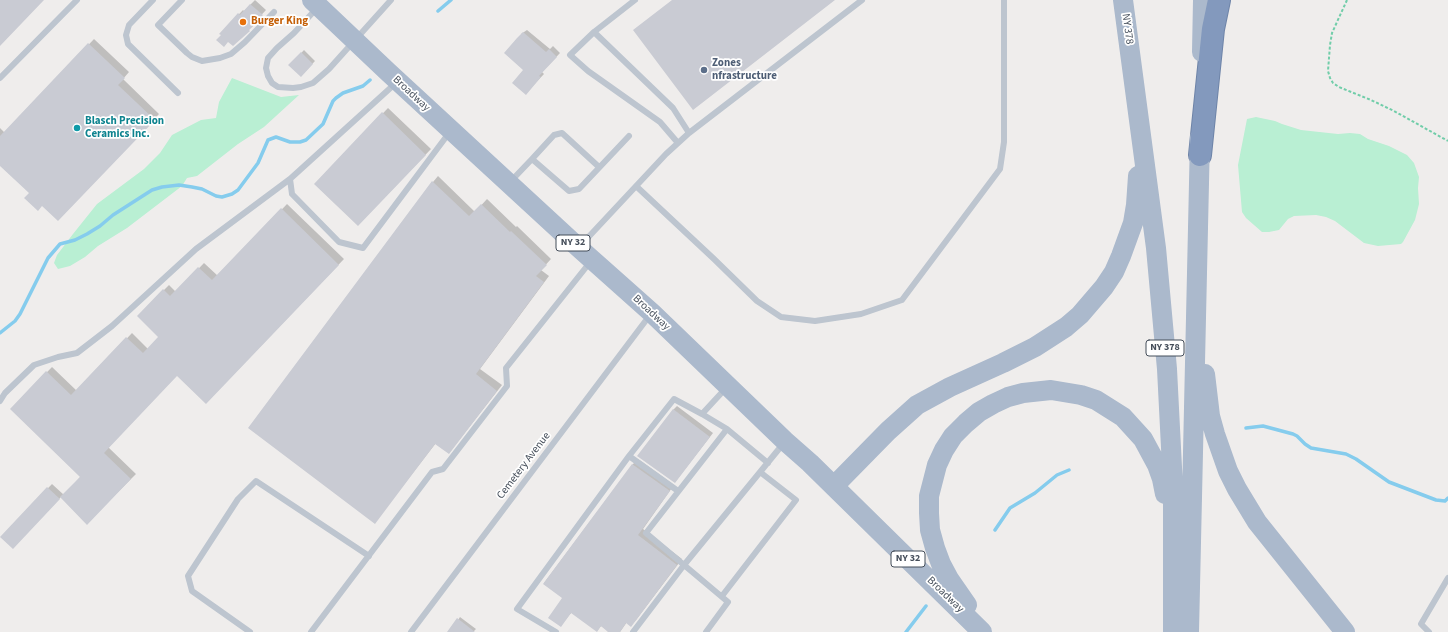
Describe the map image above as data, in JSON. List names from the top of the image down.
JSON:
{
  "streets": {
    "main road": ["NY 378", "Broadway", "NY 32"],
    "lane": ["Cemetery Avenue"]
  },
  "crossings": [
    ["Broadway", "Cemetery Avenue"]
  ],
  "places": ["Burger King", "Zones nfrastructure", "Blasch Precision Ceramics Inc."]
}
